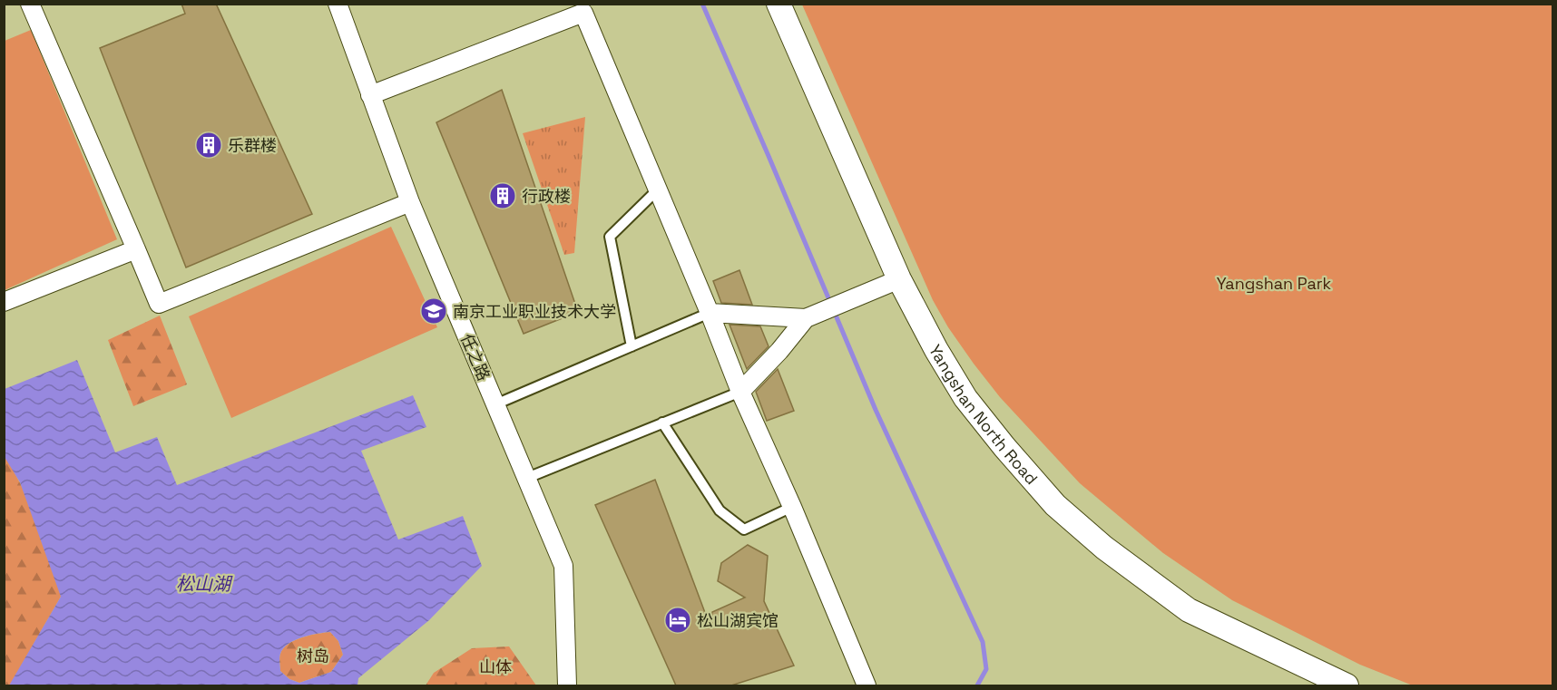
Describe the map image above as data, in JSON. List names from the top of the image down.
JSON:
{
  "streets": {
    "street": ["任之路", "Yangshan North Road"]
  },
  "water": ["松山湖"],
  "parks": ["Yangshan Park", "树岛", "山体"],
  "places": {
    "building": ["乐群楼", "行政楼"],
    "school or university": ["南京工业职业技术大学"],
    "hotel": ["松山湖宾馆"]
  }
}
